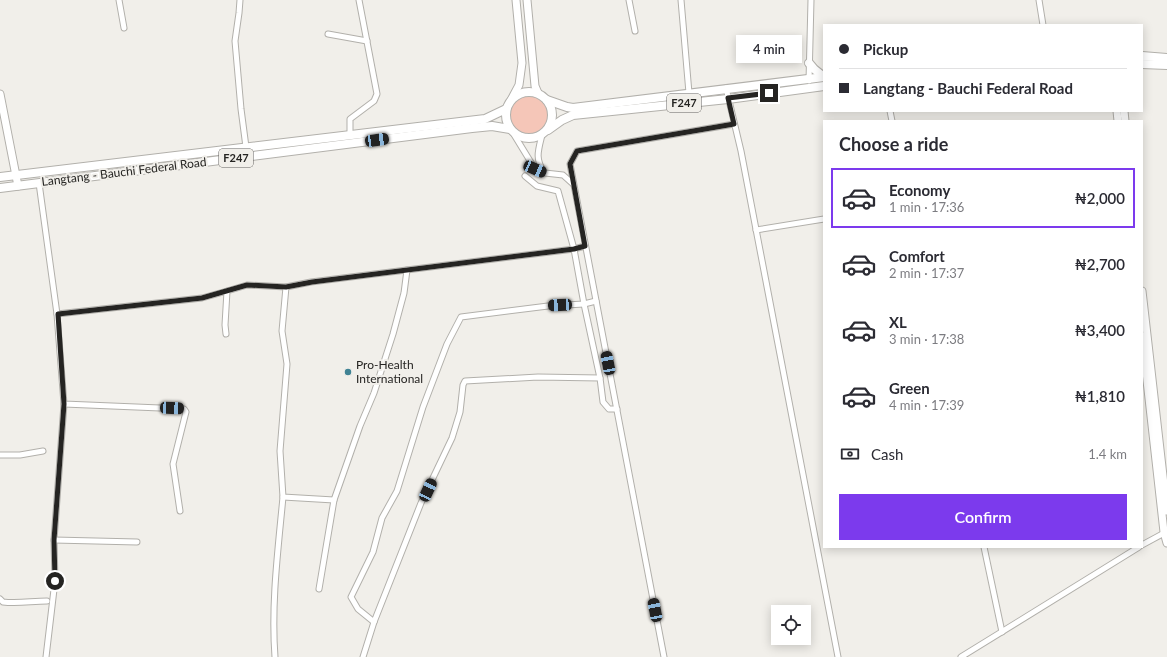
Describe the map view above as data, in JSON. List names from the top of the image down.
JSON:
{
  "streets": {
    "main road": ["F247", "Langtang - Bauchi Federal Road"]
  },
  "crossings": [
    ["F247", "Langtang - Bauchi Federal Road"]
  ],
  "places": ["Pro-Health International"],
  "page": {
    "banner": ["Pickup", "Langtang - Bauchi Federal Road"],
    "bubble": "4 min",
    "heading": "Choose a ride",
    "list": [
      {
        "name": "Economy",
        "note": "1 min · 17:36",
        "value": "₦2,000"
      },
      {
        "name": "Comfort",
        "note": "2 min · 17:37",
        "value": "₦2,700"
      },
      {
        "name": "XL",
        "note": "3 min · 17:38",
        "value": "₦3,400"
      },
      {
        "name": "Green",
        "note": "4 min · 17:39",
        "value": "₦1,810"
      }
    ],
    "pay": ["Cash", "1.4 km"],
    "buttons": "Confirm"
  }
}
